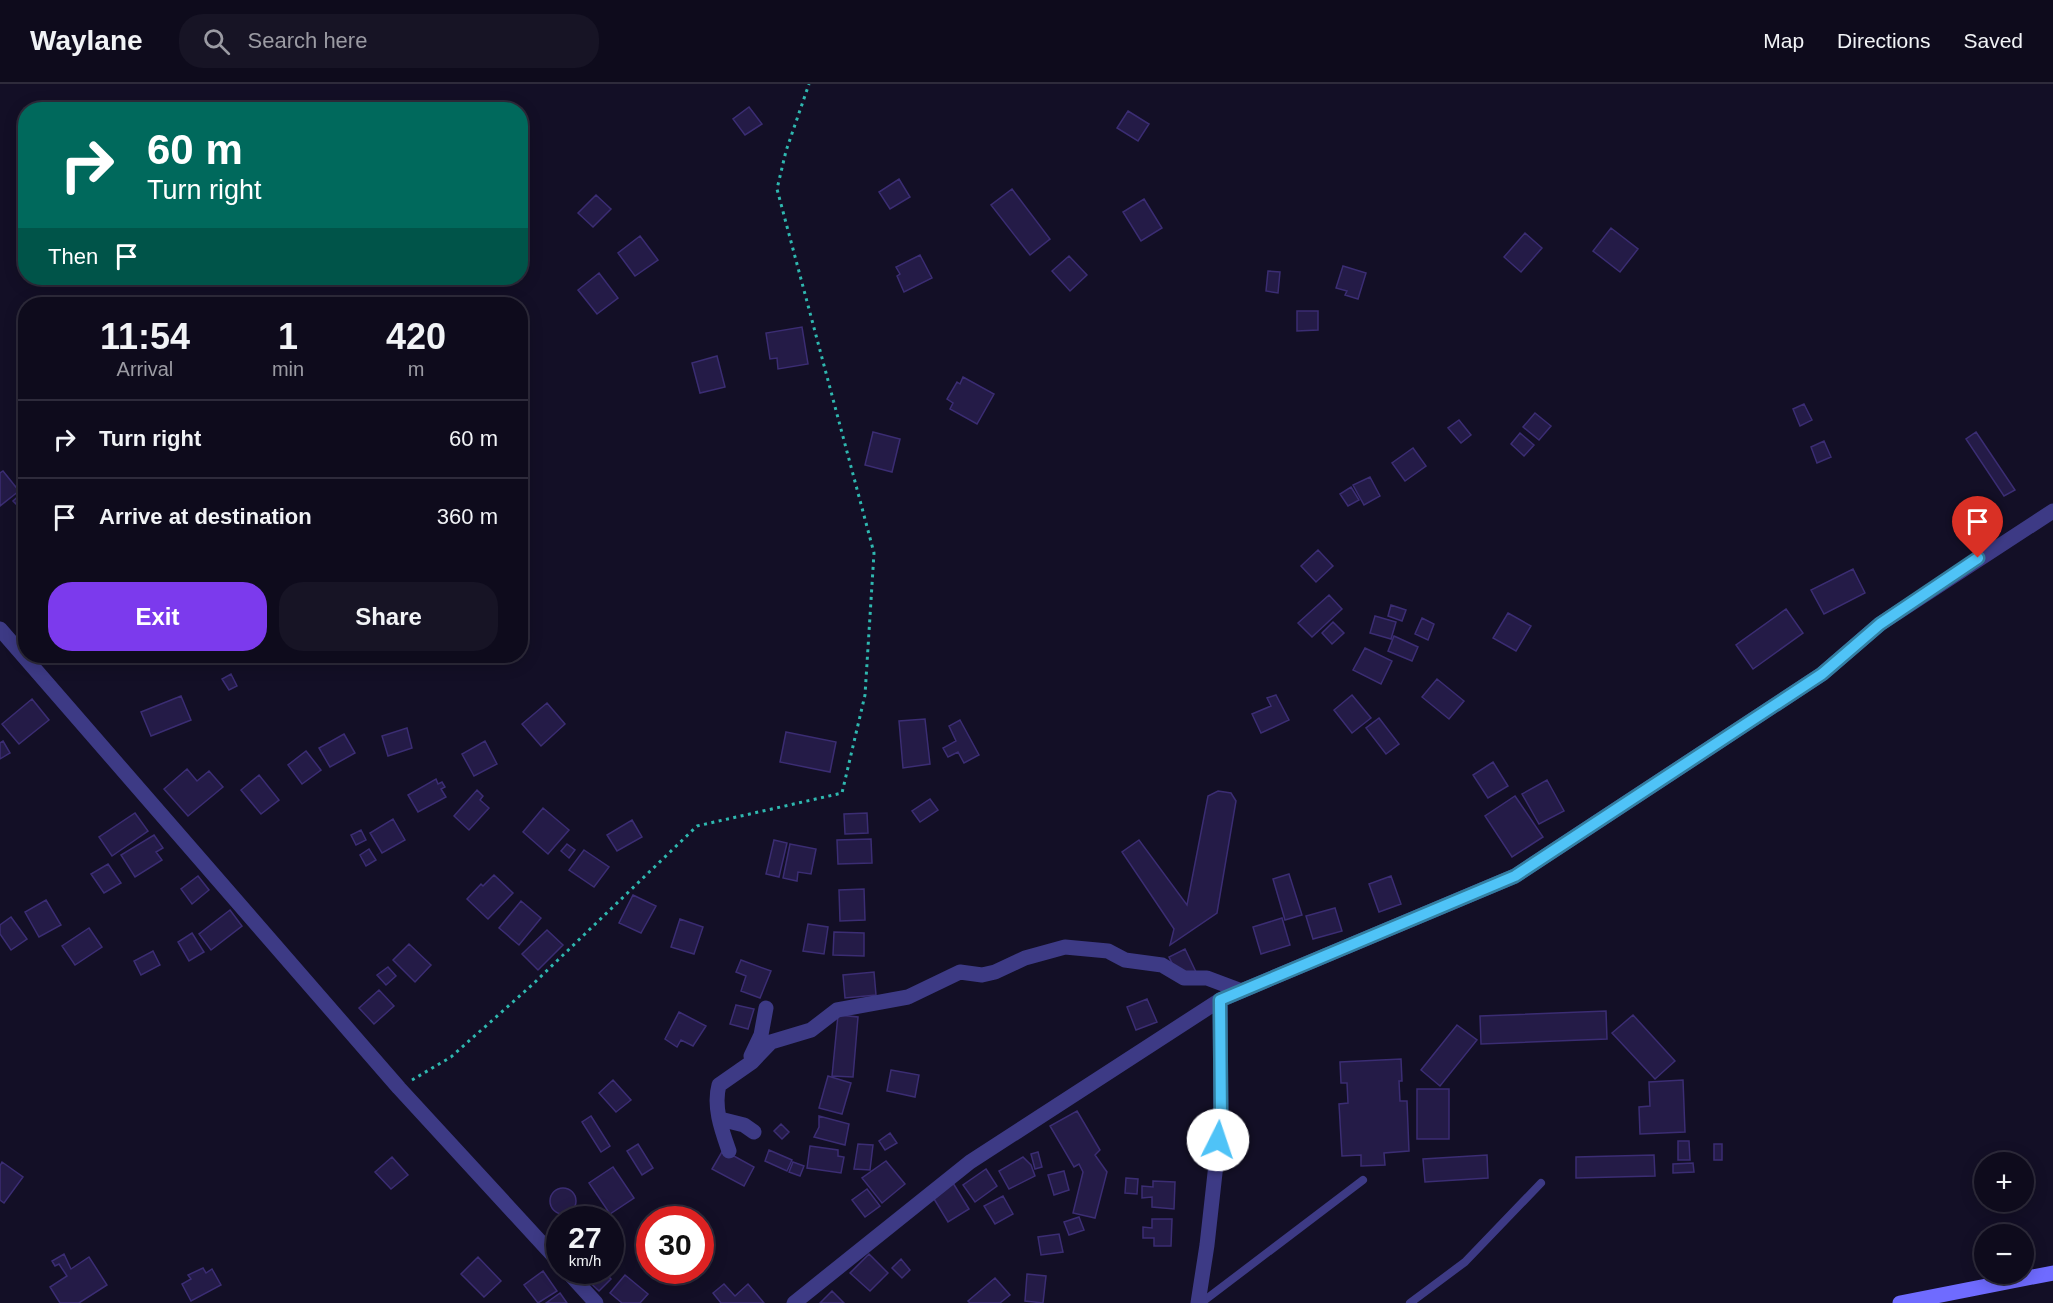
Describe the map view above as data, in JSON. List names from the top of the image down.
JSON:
{
  "page": {
    "header": "Waylane",
    "search": "Search here",
    "nav": ["Map", "Directions", "Saved"],
    "turn": ["60 m", "Turn right"],
    "then": "Then",
    "eta": [
      "11:54",
      "Arrival",
      "1",
      "min",
      "420",
      "m"
    ],
    "list": [
      {
        "name": "Turn right",
        "value": "60 m"
      },
      {
        "name": "Arrive at destination",
        "value": "360 m"
      }
    ],
    "buttons": ["Exit", "Share"],
    "map_buttons": ["+", "−"],
    "speed": "27 km/h",
    "limit": "30"
  }
}
